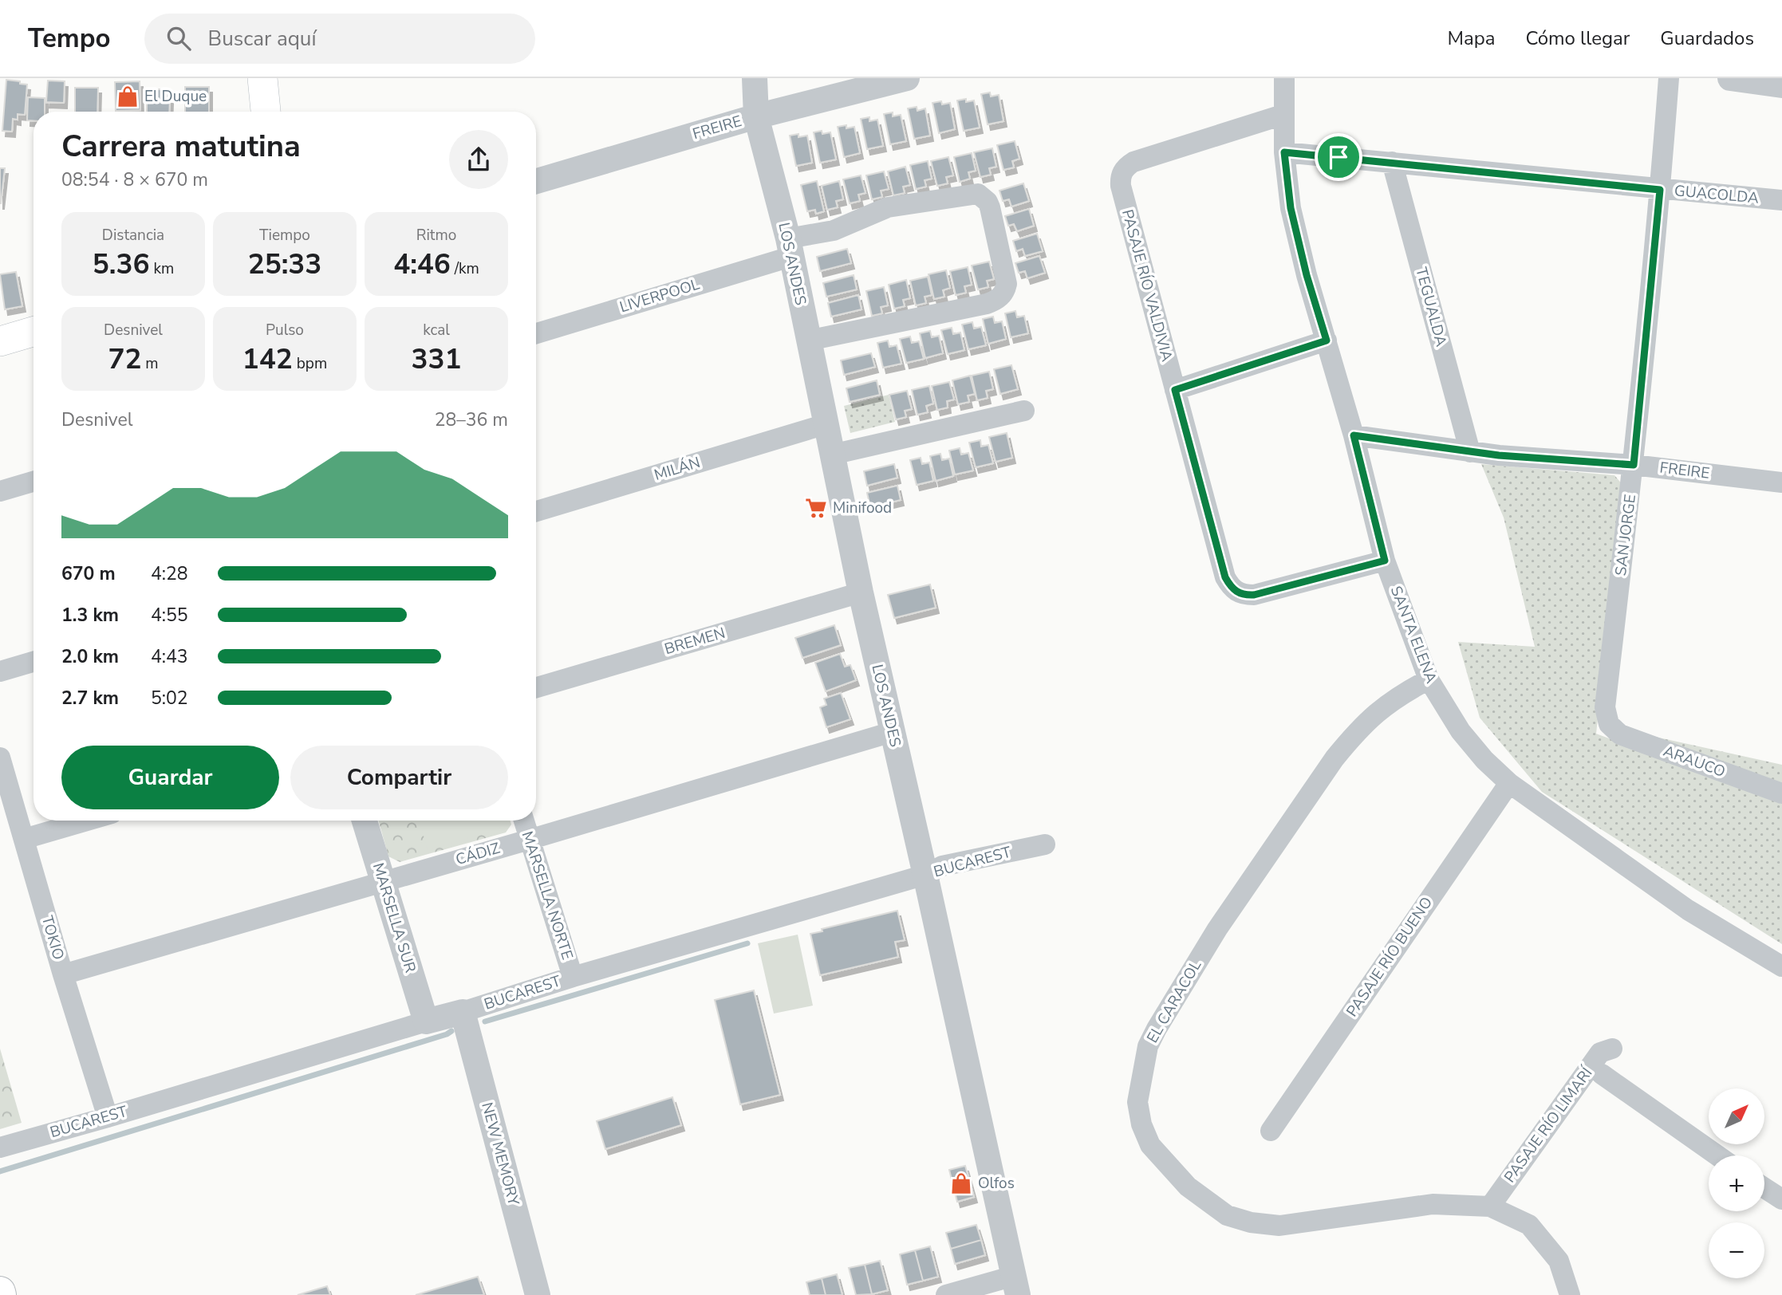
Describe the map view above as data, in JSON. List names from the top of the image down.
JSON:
{
  "streets": {
    "street": [
      "FREIRE",
      "GUACOLDA",
      "LOS ANDES",
      "PASAJE RÍO VALDIVIA",
      "LIVERPOOL",
      "TEGUALDA",
      "MILÁN",
      "SAN JORGE",
      "SANTA ELENA",
      "BREMEN",
      "ARAUCO",
      "CÁDIZ",
      "BUCAREST",
      "MARSELLA NORTE",
      "MARSELLA SUR",
      "TOKIO",
      "PASAJE RÍO BUENO",
      "EL CARACOL",
      "PASAJE RÍO LIMARÍ",
      "NEW MEMORY"
    ]
  },
  "crossings": [
    ["FREIRE", "LOS ANDES"],
    ["FREIRE", "TEGUALDA"],
    ["FREIRE", "SAN JORGE"],
    ["FREIRE", "SANTA ELENA"],
    ["GUACOLDA", "TEGUALDA"],
    ["GUACOLDA", "SAN JORGE"],
    ["GUACOLDA", "SANTA ELENA"],
    ["LOS ANDES", "LIVERPOOL"],
    ["LOS ANDES", "MILÁN"],
    ["LOS ANDES", "BREMEN"],
    ["LOS ANDES", "CÁDIZ"],
    ["LOS ANDES", "BUCAREST"],
    ["PASAJE RÍO VALDIVIA", "SANTA ELENA"],
    ["SAN JORGE", "ARAUCO"],
    ["SANTA ELENA", "PASAJE RÍO BUENO"],
    ["SANTA ELENA", "EL CARACOL"],
    ["CÁDIZ", "MARSELLA NORTE"],
    ["CÁDIZ", "MARSELLA SUR"],
    ["CÁDIZ", "TOKIO"],
    ["BUCAREST", "MARSELLA NORTE"],
    ["BUCAREST", "MARSELLA SUR"],
    ["BUCAREST", "TOKIO"],
    ["BUCAREST", "NEW MEMORY"],
    ["EL CARACOL", "PASAJE RÍO LIMARÍ"]
  ],
  "places": {
    "shop": ["El Duque", "Olfos"],
    "supermarket": ["Minifood"]
  },
  "north": "top right",
  "page": {
    "header": "Tempo",
    "search": "Buscar aquí",
    "nav": ["Mapa", "Cómo llegar", "Guardados"],
    "heading": ["Carrera matutina", "08:54 · 8 × 670 m"],
    "stats": [
      ["Distancia", "5.36 km"],
      ["Tiempo", "25:33"],
      ["Ritmo", "4:46 /km"],
      ["Desnivel", "72 m"],
      ["Pulso", "142 bpm"],
      ["kcal", "331"]
    ],
    "chart": ["Desnivel", "28–36 m"],
    "list": [
      {
        "name": "670 m",
        "note": "4:28"
      },
      {
        "name": "1.3 km",
        "note": "4:55"
      },
      {
        "name": "2.0 km",
        "note": "4:43"
      },
      {
        "name": "2.7 km",
        "note": "5:02"
      }
    ],
    "buttons": ["Guardar", "Compartir"],
    "map_buttons": ["+", "−"]
  }
}
